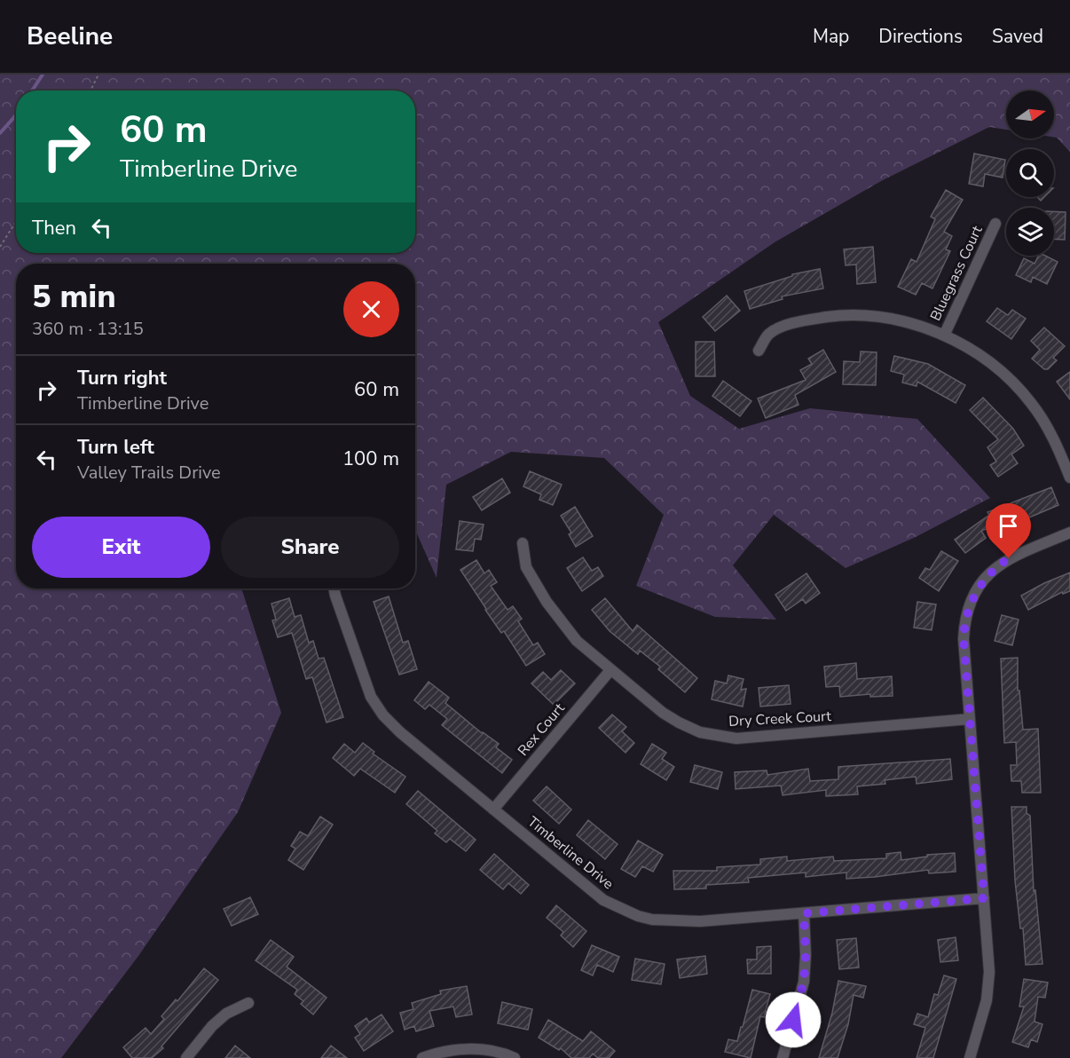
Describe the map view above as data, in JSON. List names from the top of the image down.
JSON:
{
  "streets": {
    "street": [
      "Bluegrass Court",
      "Dry Creek Court",
      "Rex Court",
      "Timberline Drive"
    ]
  },
  "crossings": [
    ["Dry Creek Court", "Rex Court"],
    ["Rex Court", "Timberline Drive"]
  ],
  "north": "right",
  "page": {
    "header": "Beeline",
    "nav": ["Map", "Directions", "Saved"],
    "turn": ["60 m", "Timberline Drive"],
    "then": "Then",
    "heading": ["5 min", "360 m · 13:15"],
    "list": [
      {
        "name": "Turn right",
        "note": "Timberline Drive",
        "value": "60 m"
      },
      {
        "name": "Turn left",
        "note": "Valley Trails Drive",
        "value": "100 m"
      }
    ],
    "buttons": ["Exit", "Share"]
  }
}
